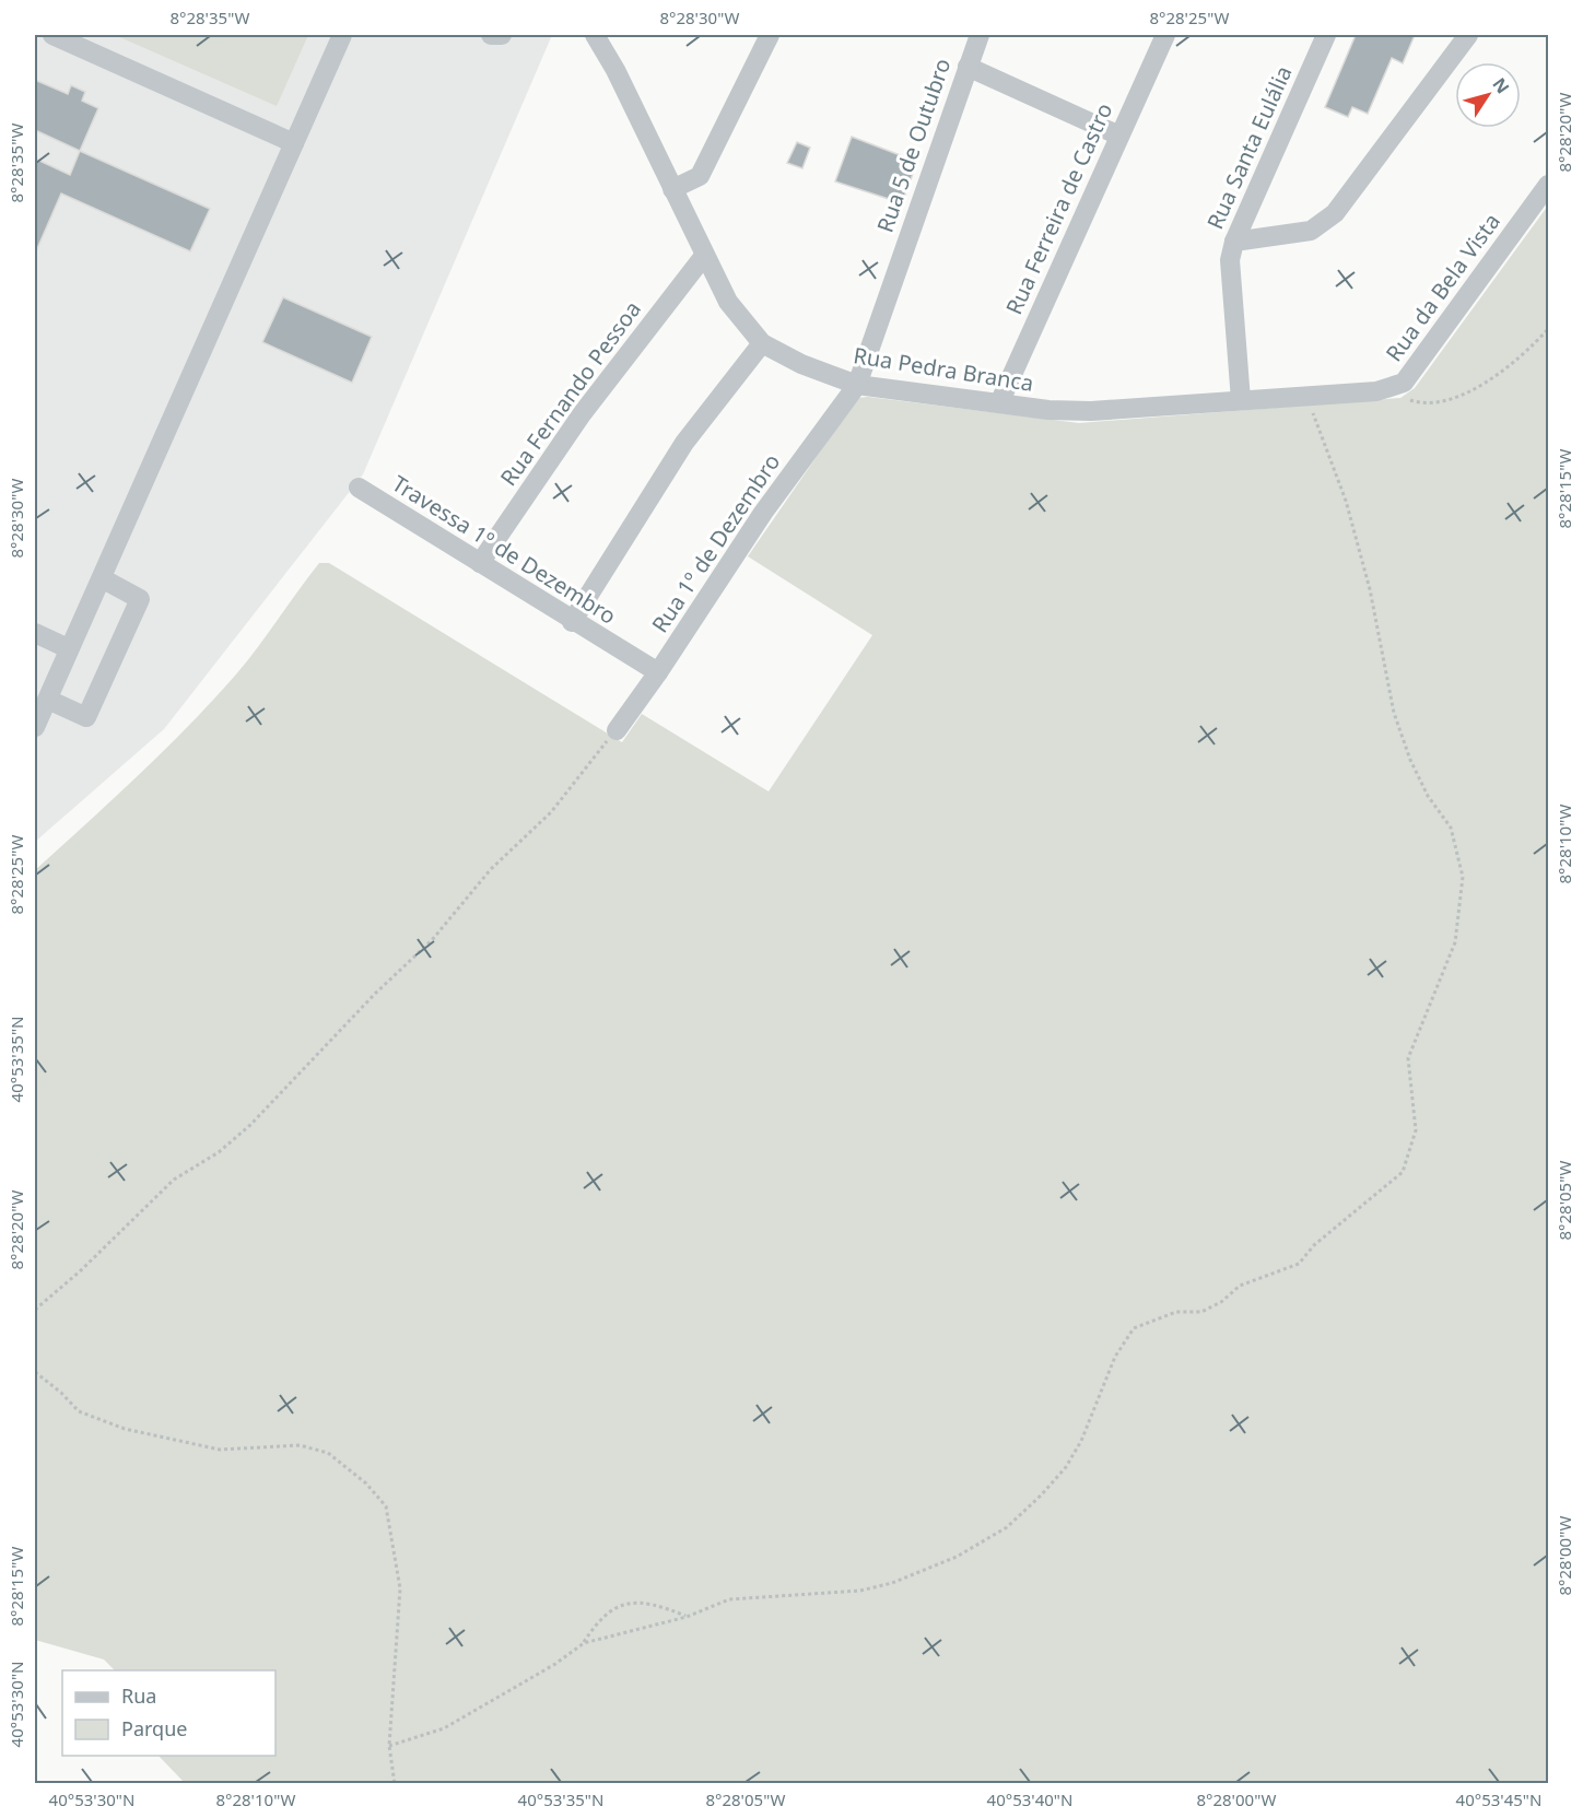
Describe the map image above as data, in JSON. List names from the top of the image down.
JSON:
{
  "streets": {
    "street": [
      "Rua 5 de Outubro",
      "Rua Santa Eulália",
      "Rua Ferreira de Castro",
      "Rua da Bela Vista",
      "Rua Pedra Branca",
      "Rua Fernando Pessoa",
      "Rua 1º de Dezembro",
      "Travessa 1º de Dezembro"
    ]
  },
  "crossings": [
    ["Rua 5 de Outubro", "Rua Pedra Branca"],
    ["Rua 5 de Outubro", "Rua 1º de Dezembro"],
    ["Rua Santa Eulália", "Rua da Bela Vista"],
    ["Rua Santa Eulália", "Rua Pedra Branca"],
    ["Rua Ferreira de Castro", "Rua Pedra Branca"],
    ["Rua da Bela Vista", "Rua Pedra Branca"],
    ["Rua Pedra Branca", "Rua Fernando Pessoa"],
    ["Rua Pedra Branca", "Rua 1º de Dezembro"],
    ["Rua Fernando Pessoa", "Travessa 1º de Dezembro"],
    ["Rua 1º de Dezembro", "Travessa 1º de Dezembro"]
  ],
  "legend": ["Rua", "Parque"],
  "north": "top right",
  "coordinates": [
    "8°28'35\"W",
    "8°28'30\"W",
    "8°28'25\"W",
    "8°28'20\"W",
    "8°28'15\"W",
    "8°28'10\"W",
    "40°53'35\"N",
    "8°28'05\"W",
    "8°28'00\"W",
    "40°53'30\"N",
    "40°53'40\"N",
    "40°53'45\"N"
  ]
}
